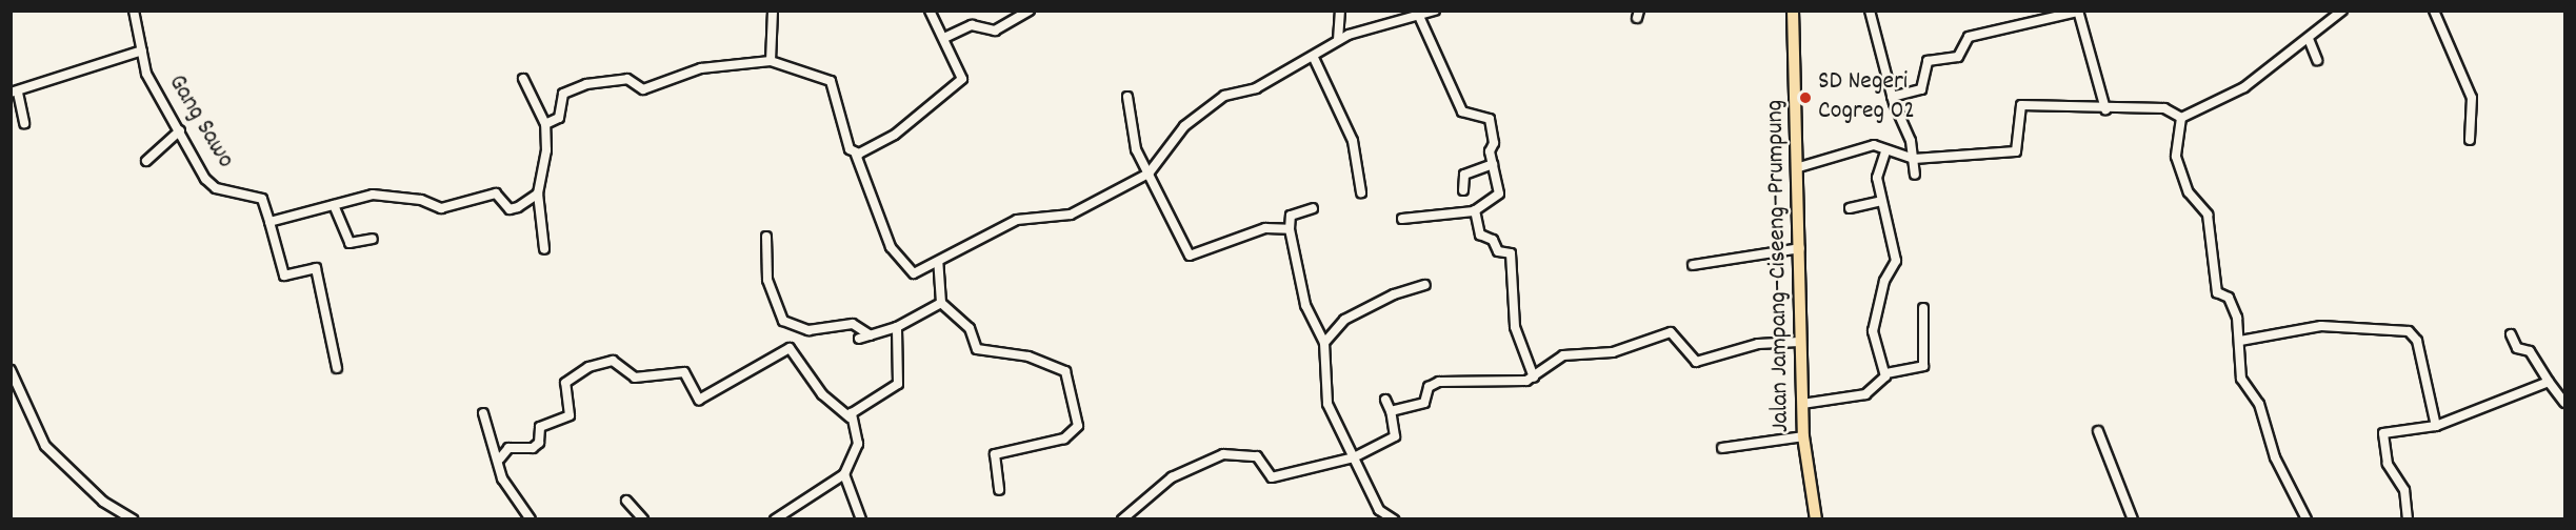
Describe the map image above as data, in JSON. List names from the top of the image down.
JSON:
{
  "streets": {
    "main road": ["Jalan Jampang–Ciseeng–Prumpung"],
    "street": ["Gang Sawo"]
  },
  "places": ["SD Negeri Cogreg 02"]
}
